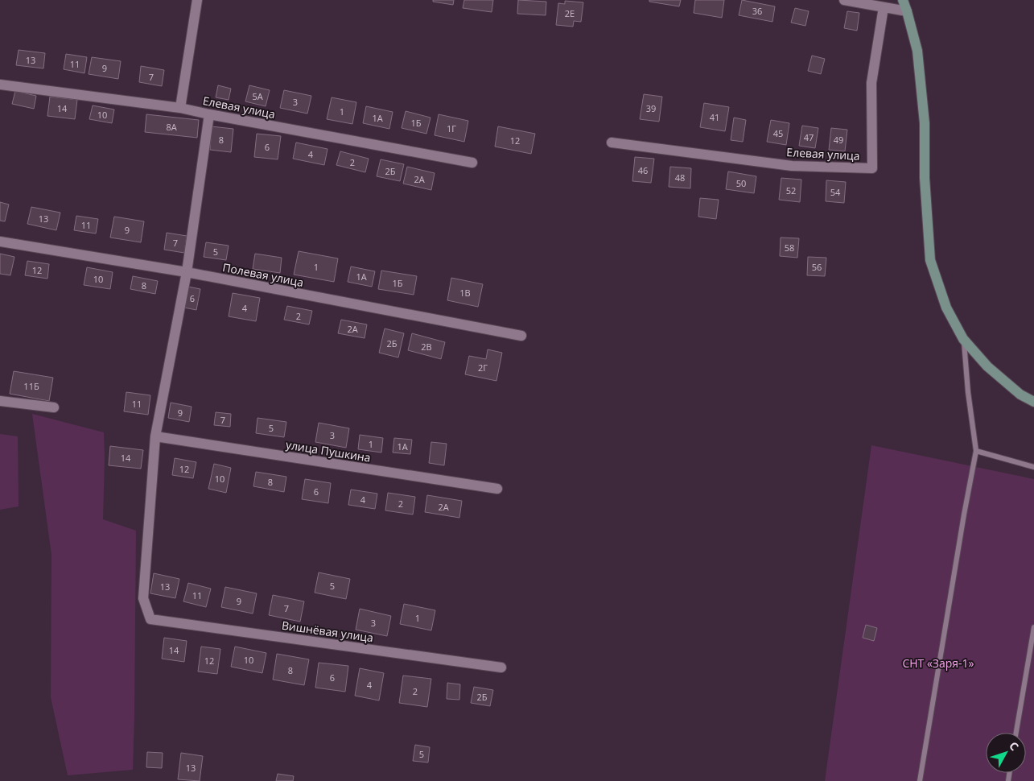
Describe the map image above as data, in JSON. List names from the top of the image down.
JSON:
{
  "streets": {
    "street": [
      "Елевая улица",
      "Полевая улица",
      "улица Пушкина",
      "Вишнёвая улица"
    ]
  },
  "crossings": [
    ["улица Пушкина", "Вишнёвая улица"]
  ],
  "parks": ["СНТ «Заря-1»"],
  "house_numbers": [
    "36",
    "2Е",
    "13",
    "11",
    "9",
    "7",
    "5А",
    "3",
    "14",
    "39",
    "1",
    "10",
    "41",
    "1А",
    "1Б",
    "8А",
    "1Г",
    "45",
    "47",
    "8",
    "49",
    "12",
    "6",
    "4",
    "2",
    "46",
    "2Б",
    "48",
    "2А",
    "50",
    "52",
    "54",
    "13",
    "11",
    "9",
    "7",
    "58",
    "5",
    "1",
    "56",
    "12",
    "1А",
    "10",
    "1Б",
    "8",
    "1В",
    "6",
    "4",
    "2",
    "2А",
    "2Б",
    "2В",
    "2Г",
    "11Б",
    "11",
    "9",
    "7",
    "5",
    "3",
    "1",
    "1А",
    "14",
    "12",
    "10",
    "8",
    "6",
    "4",
    "2",
    "2А",
    "5",
    "13",
    "11",
    "9",
    "7",
    "1",
    "3",
    "14",
    "10",
    "12",
    "8",
    "6",
    "4",
    "2",
    "2Б",
    "5",
    "13"
  ],
  "north": "top right"
}
